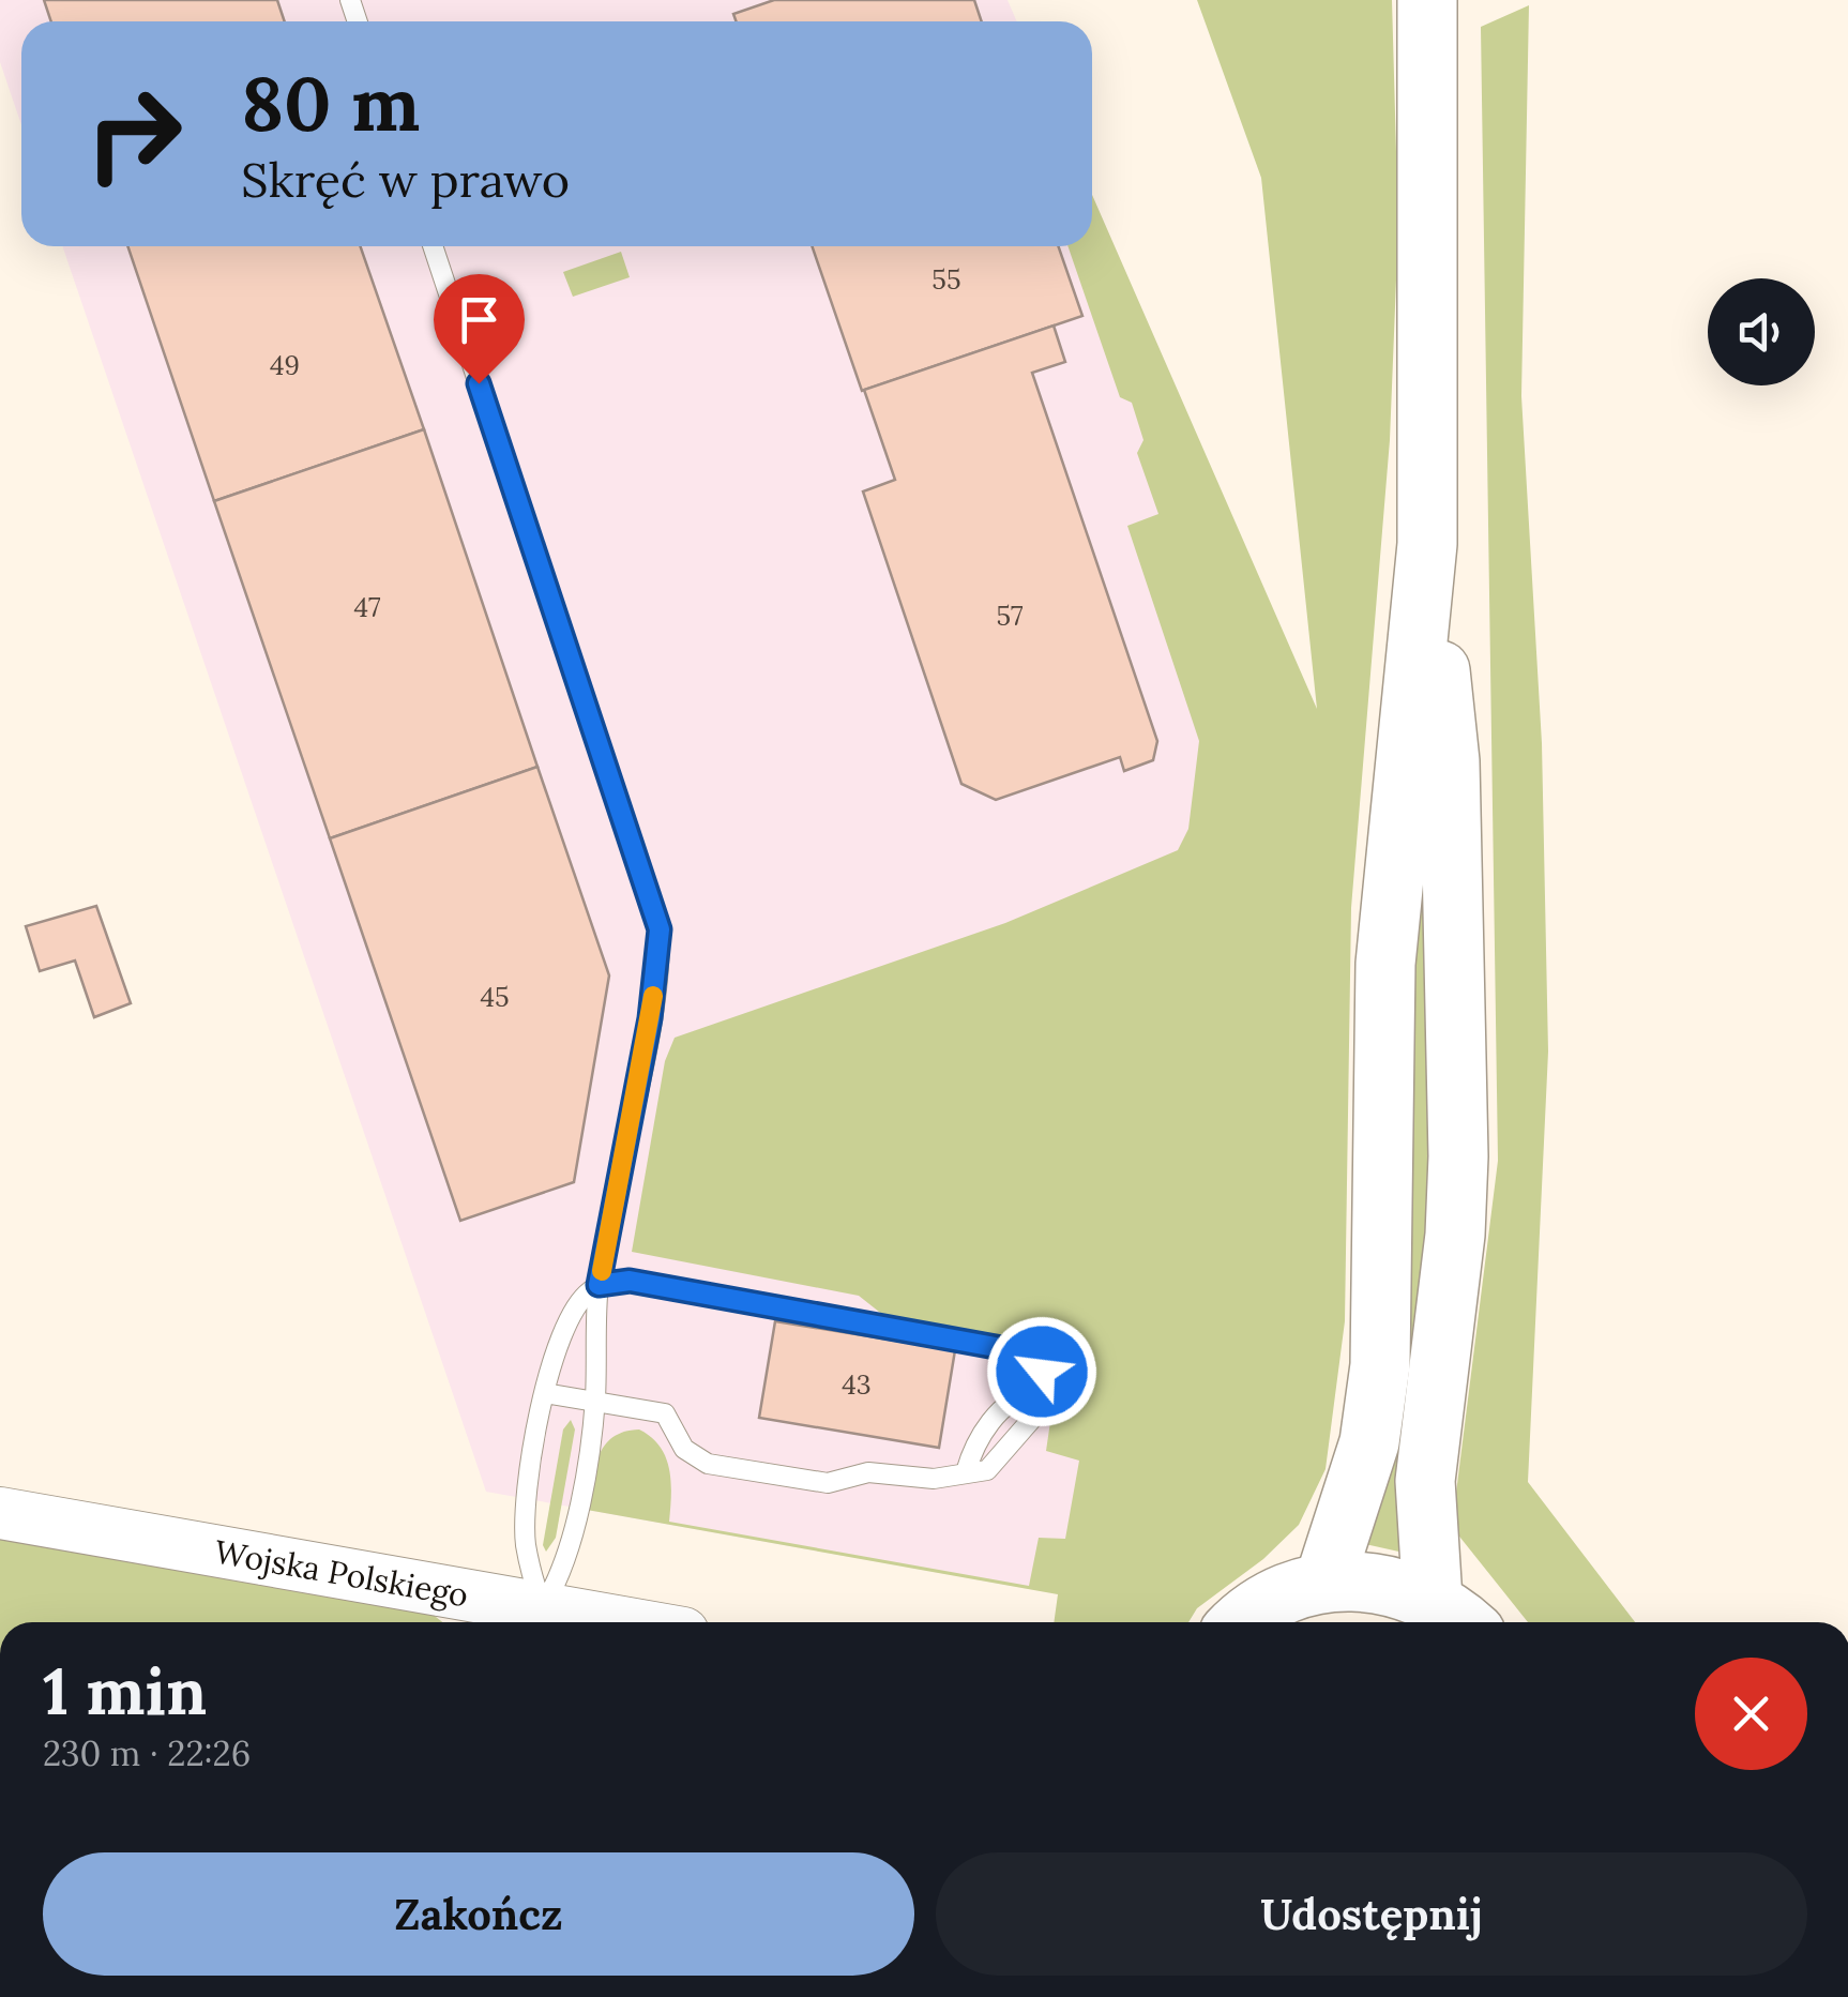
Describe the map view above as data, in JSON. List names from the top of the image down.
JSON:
{
  "streets": {
    "street": ["Wojska Polskiego"]
  },
  "house_numbers": [
    "55",
    "49",
    "47",
    "57",
    "45",
    "43"
  ],
  "page": {
    "turn": ["80 m", "Skręć w prawo"],
    "heading": ["1 min", "230 m · 22:26"],
    "buttons": ["Zakończ", "Udostępnij"]
  }
}
